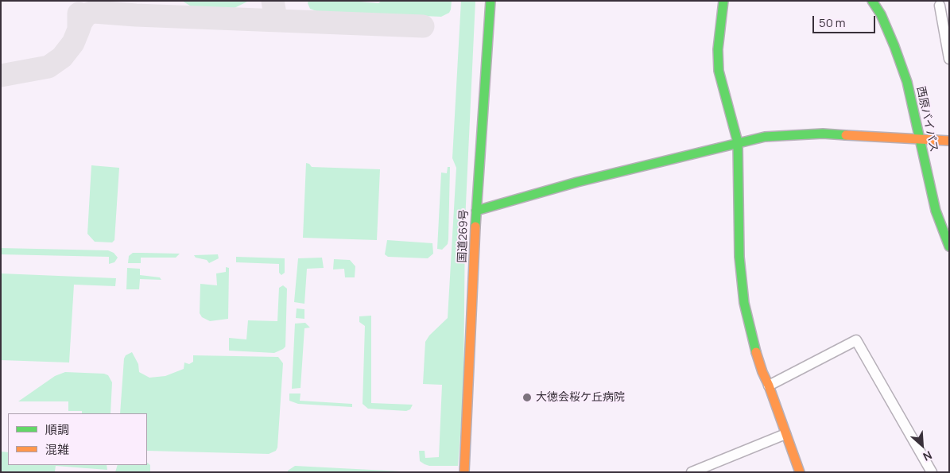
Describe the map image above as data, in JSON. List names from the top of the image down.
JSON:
{
  "streets": {
    "main road": ["西原バイパス", "国道269号"]
  },
  "places": ["大徳会桜ケ丘病院"],
  "legend": ["順調", "混雑"],
  "scale_bar": "50 m",
  "north": "bottom right"
}
